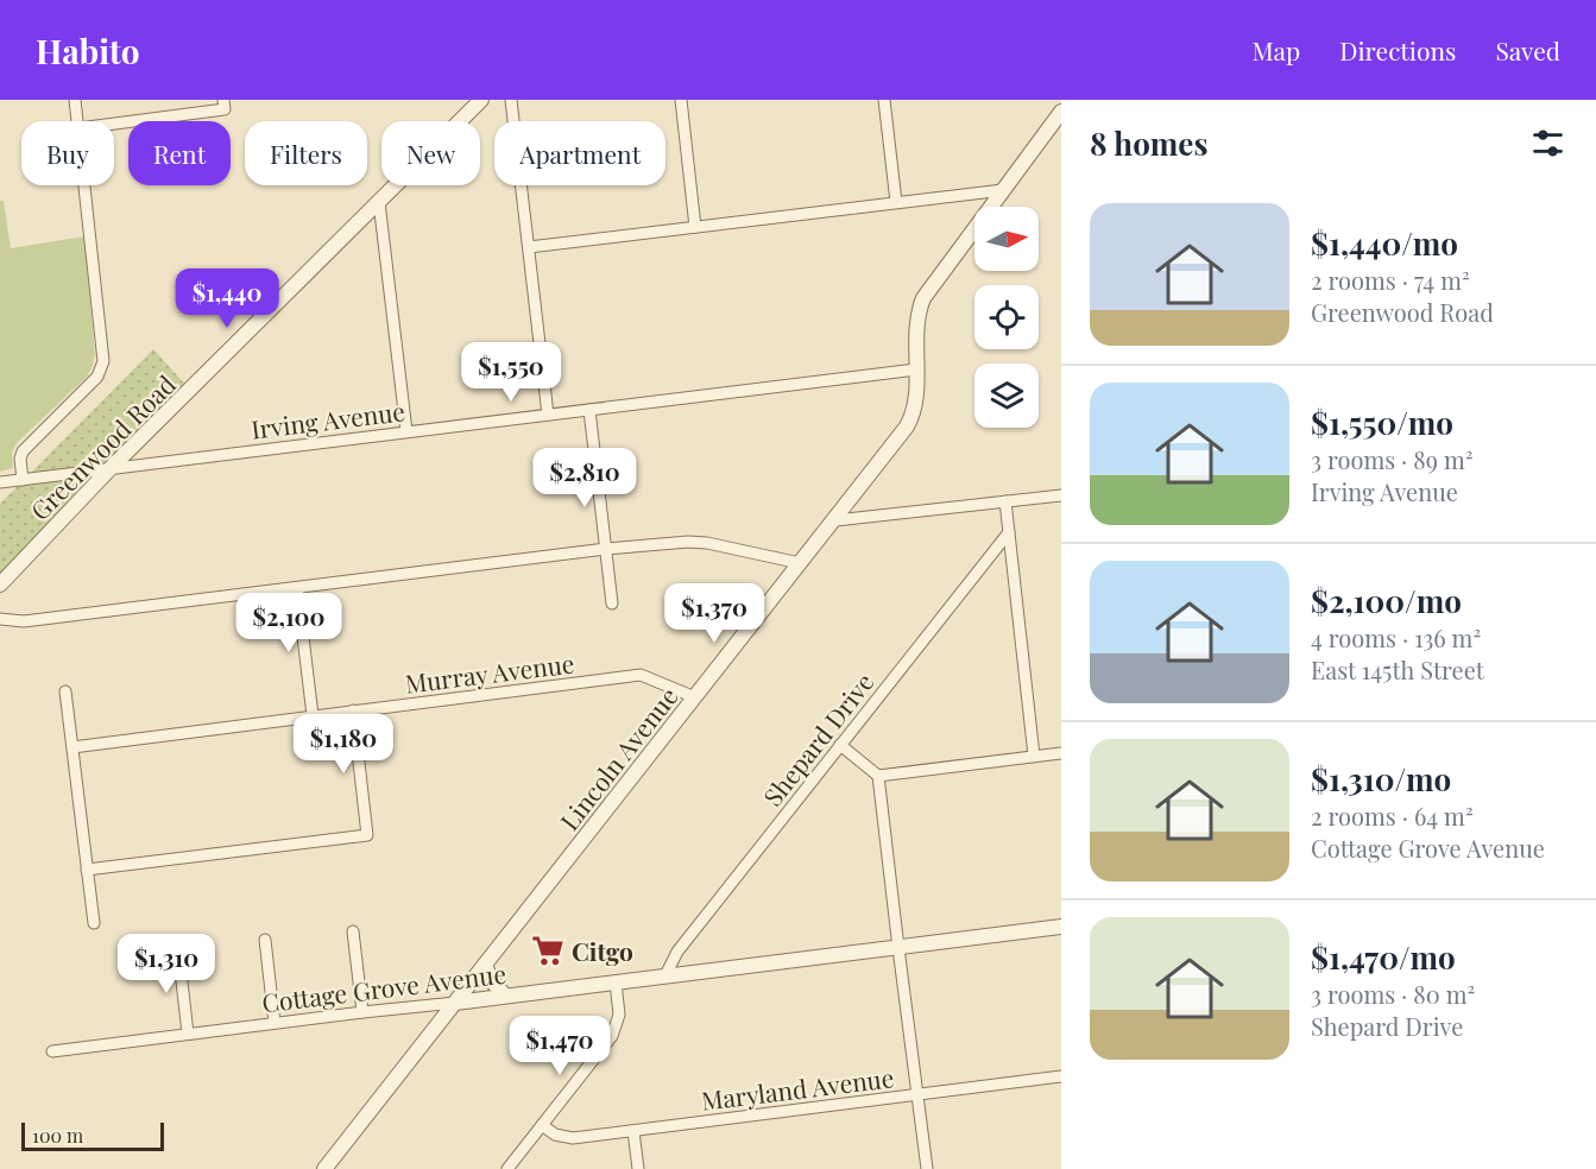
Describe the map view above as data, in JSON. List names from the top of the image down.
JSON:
{
  "streets": {
    "street": [
      "Irving Avenue",
      "Greenwood Road",
      "Murray Avenue",
      "Shepard Drive",
      "Lincoln Avenue",
      "Cottage Grove Avenue",
      "Maryland Avenue"
    ]
  },
  "crossings": [
    ["Irving Avenue", "Greenwood Road"],
    ["Irving Avenue", "Lincoln Avenue"],
    ["Murray Avenue", "Lincoln Avenue"],
    ["Shepard Drive", "Cottage Grove Avenue"],
    ["Lincoln Avenue", "Cottage Grove Avenue"]
  ],
  "places": {
    "supermarket": ["Citgo"]
  },
  "scale_bar": "100 m",
  "north": "right",
  "page": {
    "header": "Habito",
    "nav": ["Map", "Directions", "Saved"],
    "heading": "8 homes",
    "chip": [
      "Buy",
      "Rent",
      "Filters",
      "New",
      "Apartment"
    ],
    "list": [
      {
        "name": "$1,440/mo",
        "note": "2 rooms · 74 m² · Greenwood Road"
      },
      {
        "name": "$1,550/mo",
        "note": "3 rooms · 89 m² · Irving Avenue"
      },
      {
        "name": "$2,100/mo",
        "note": "4 rooms · 136 m² · East 145th Street"
      },
      {
        "name": "$1,310/mo",
        "note": "2 rooms · 64 m² · Cottage Grove Avenue"
      },
      {
        "name": "$1,470/mo",
        "note": "3 rooms · 80 m² · Shepard Drive"
      }
    ],
    "price": [
      "$1,440",
      "$1,550",
      "$2,810",
      "$1,370",
      "$2,100",
      "$1,180",
      "$1,310",
      "$1,470"
    ],
    "scale": "100 m"
  }
}
